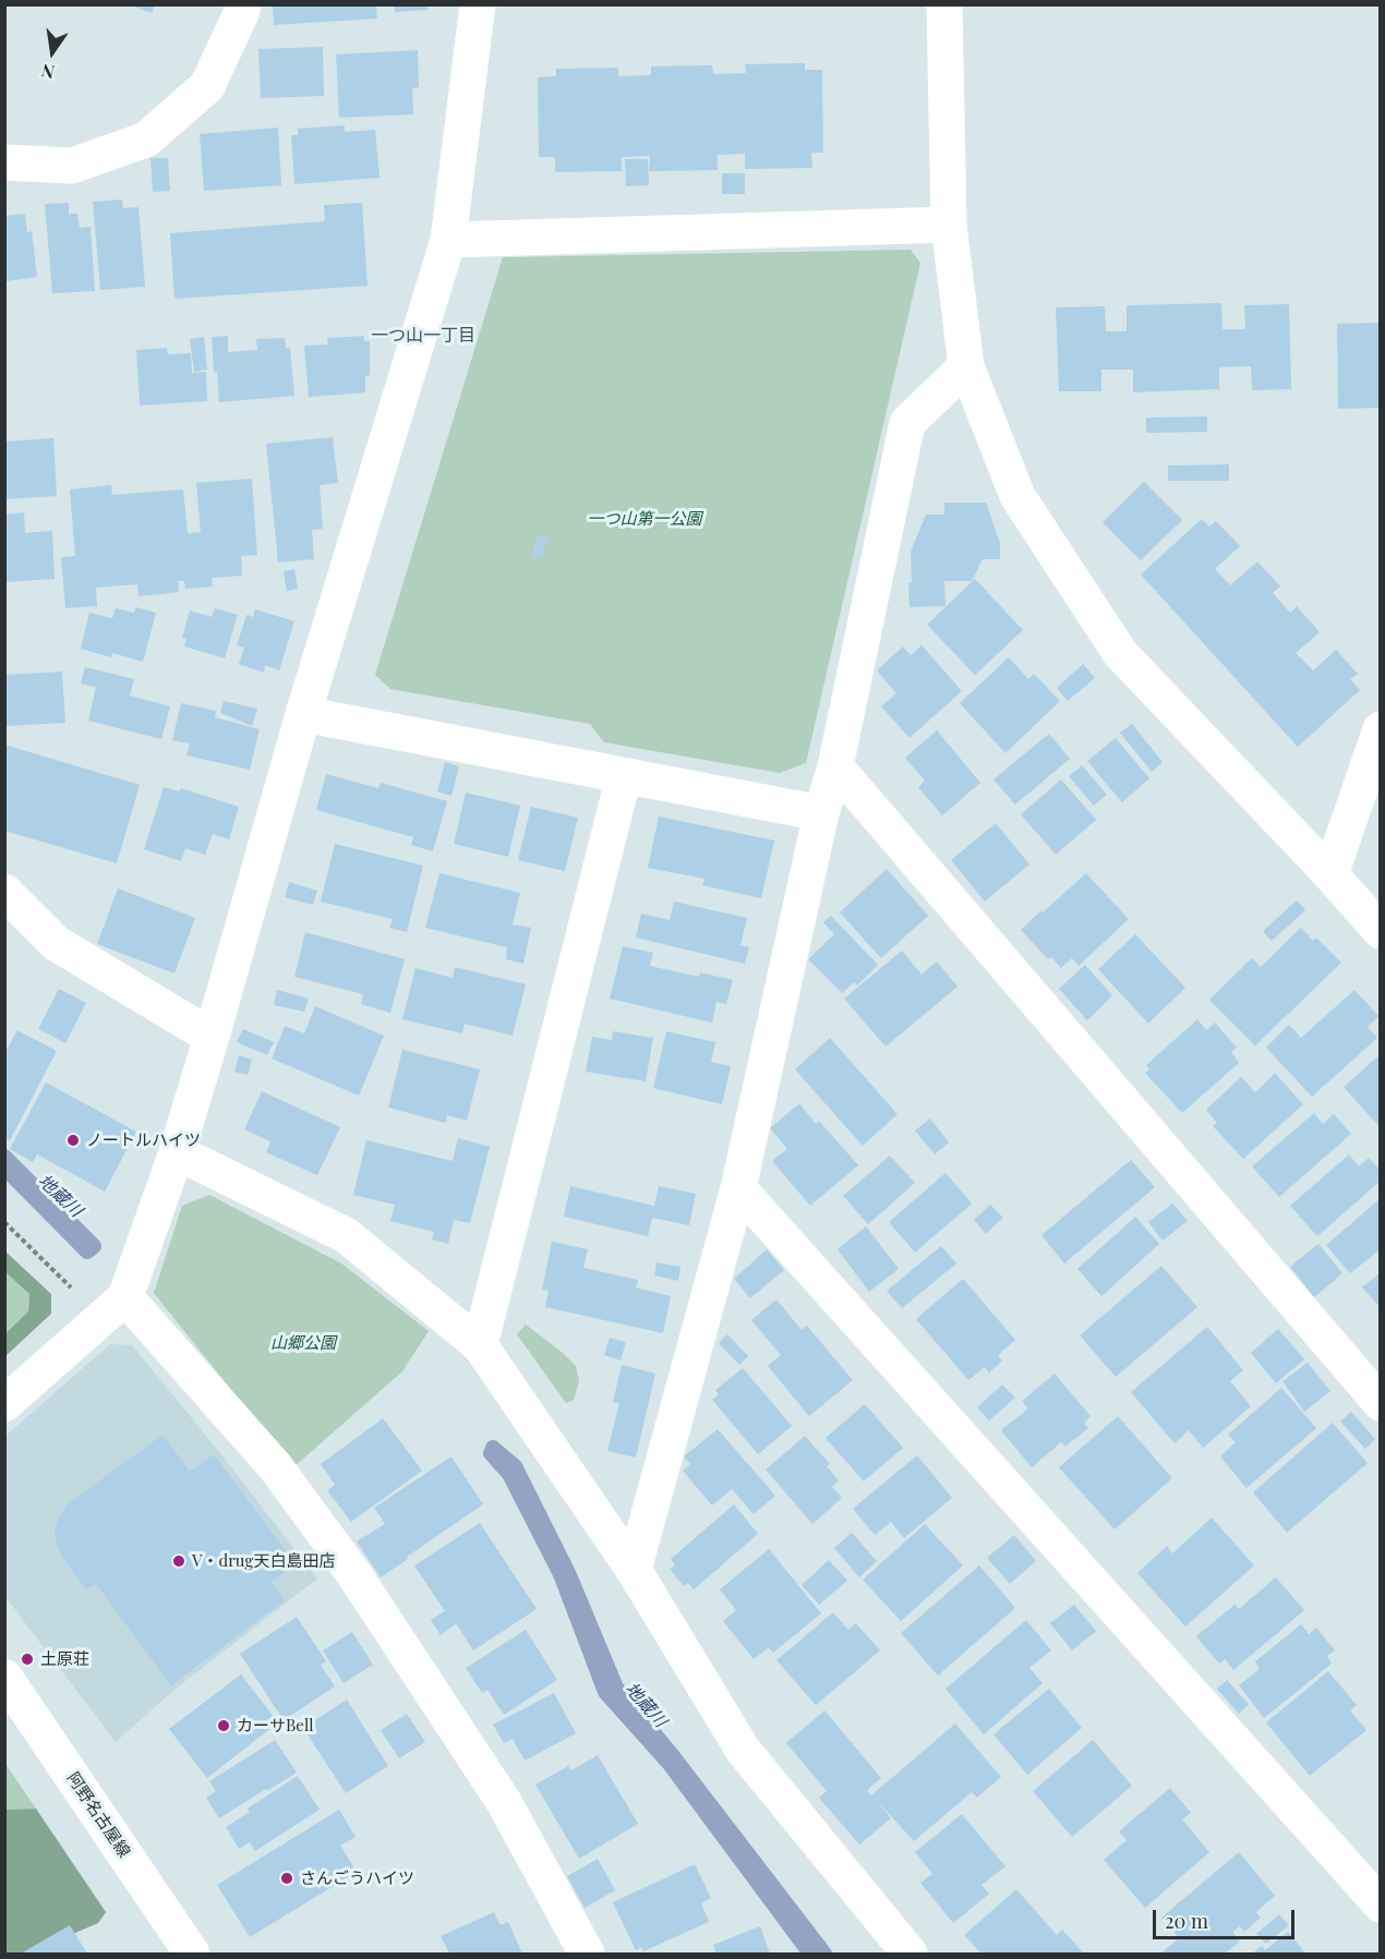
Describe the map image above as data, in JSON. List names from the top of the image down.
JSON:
{
  "streets": {
    "street": ["阿野名古屋線"]
  },
  "districts": ["一つ山一丁目"],
  "water": ["地蔵川"],
  "parks": ["一つ山第一公園", "山郷公園"],
  "places": [
    "ノートルハイツ",
    "V・drug天白島田店",
    "土原荘",
    "カーサBell",
    "さんごうハイツ"
  ],
  "scale_bar": "20 m",
  "north": "bottom"
}
